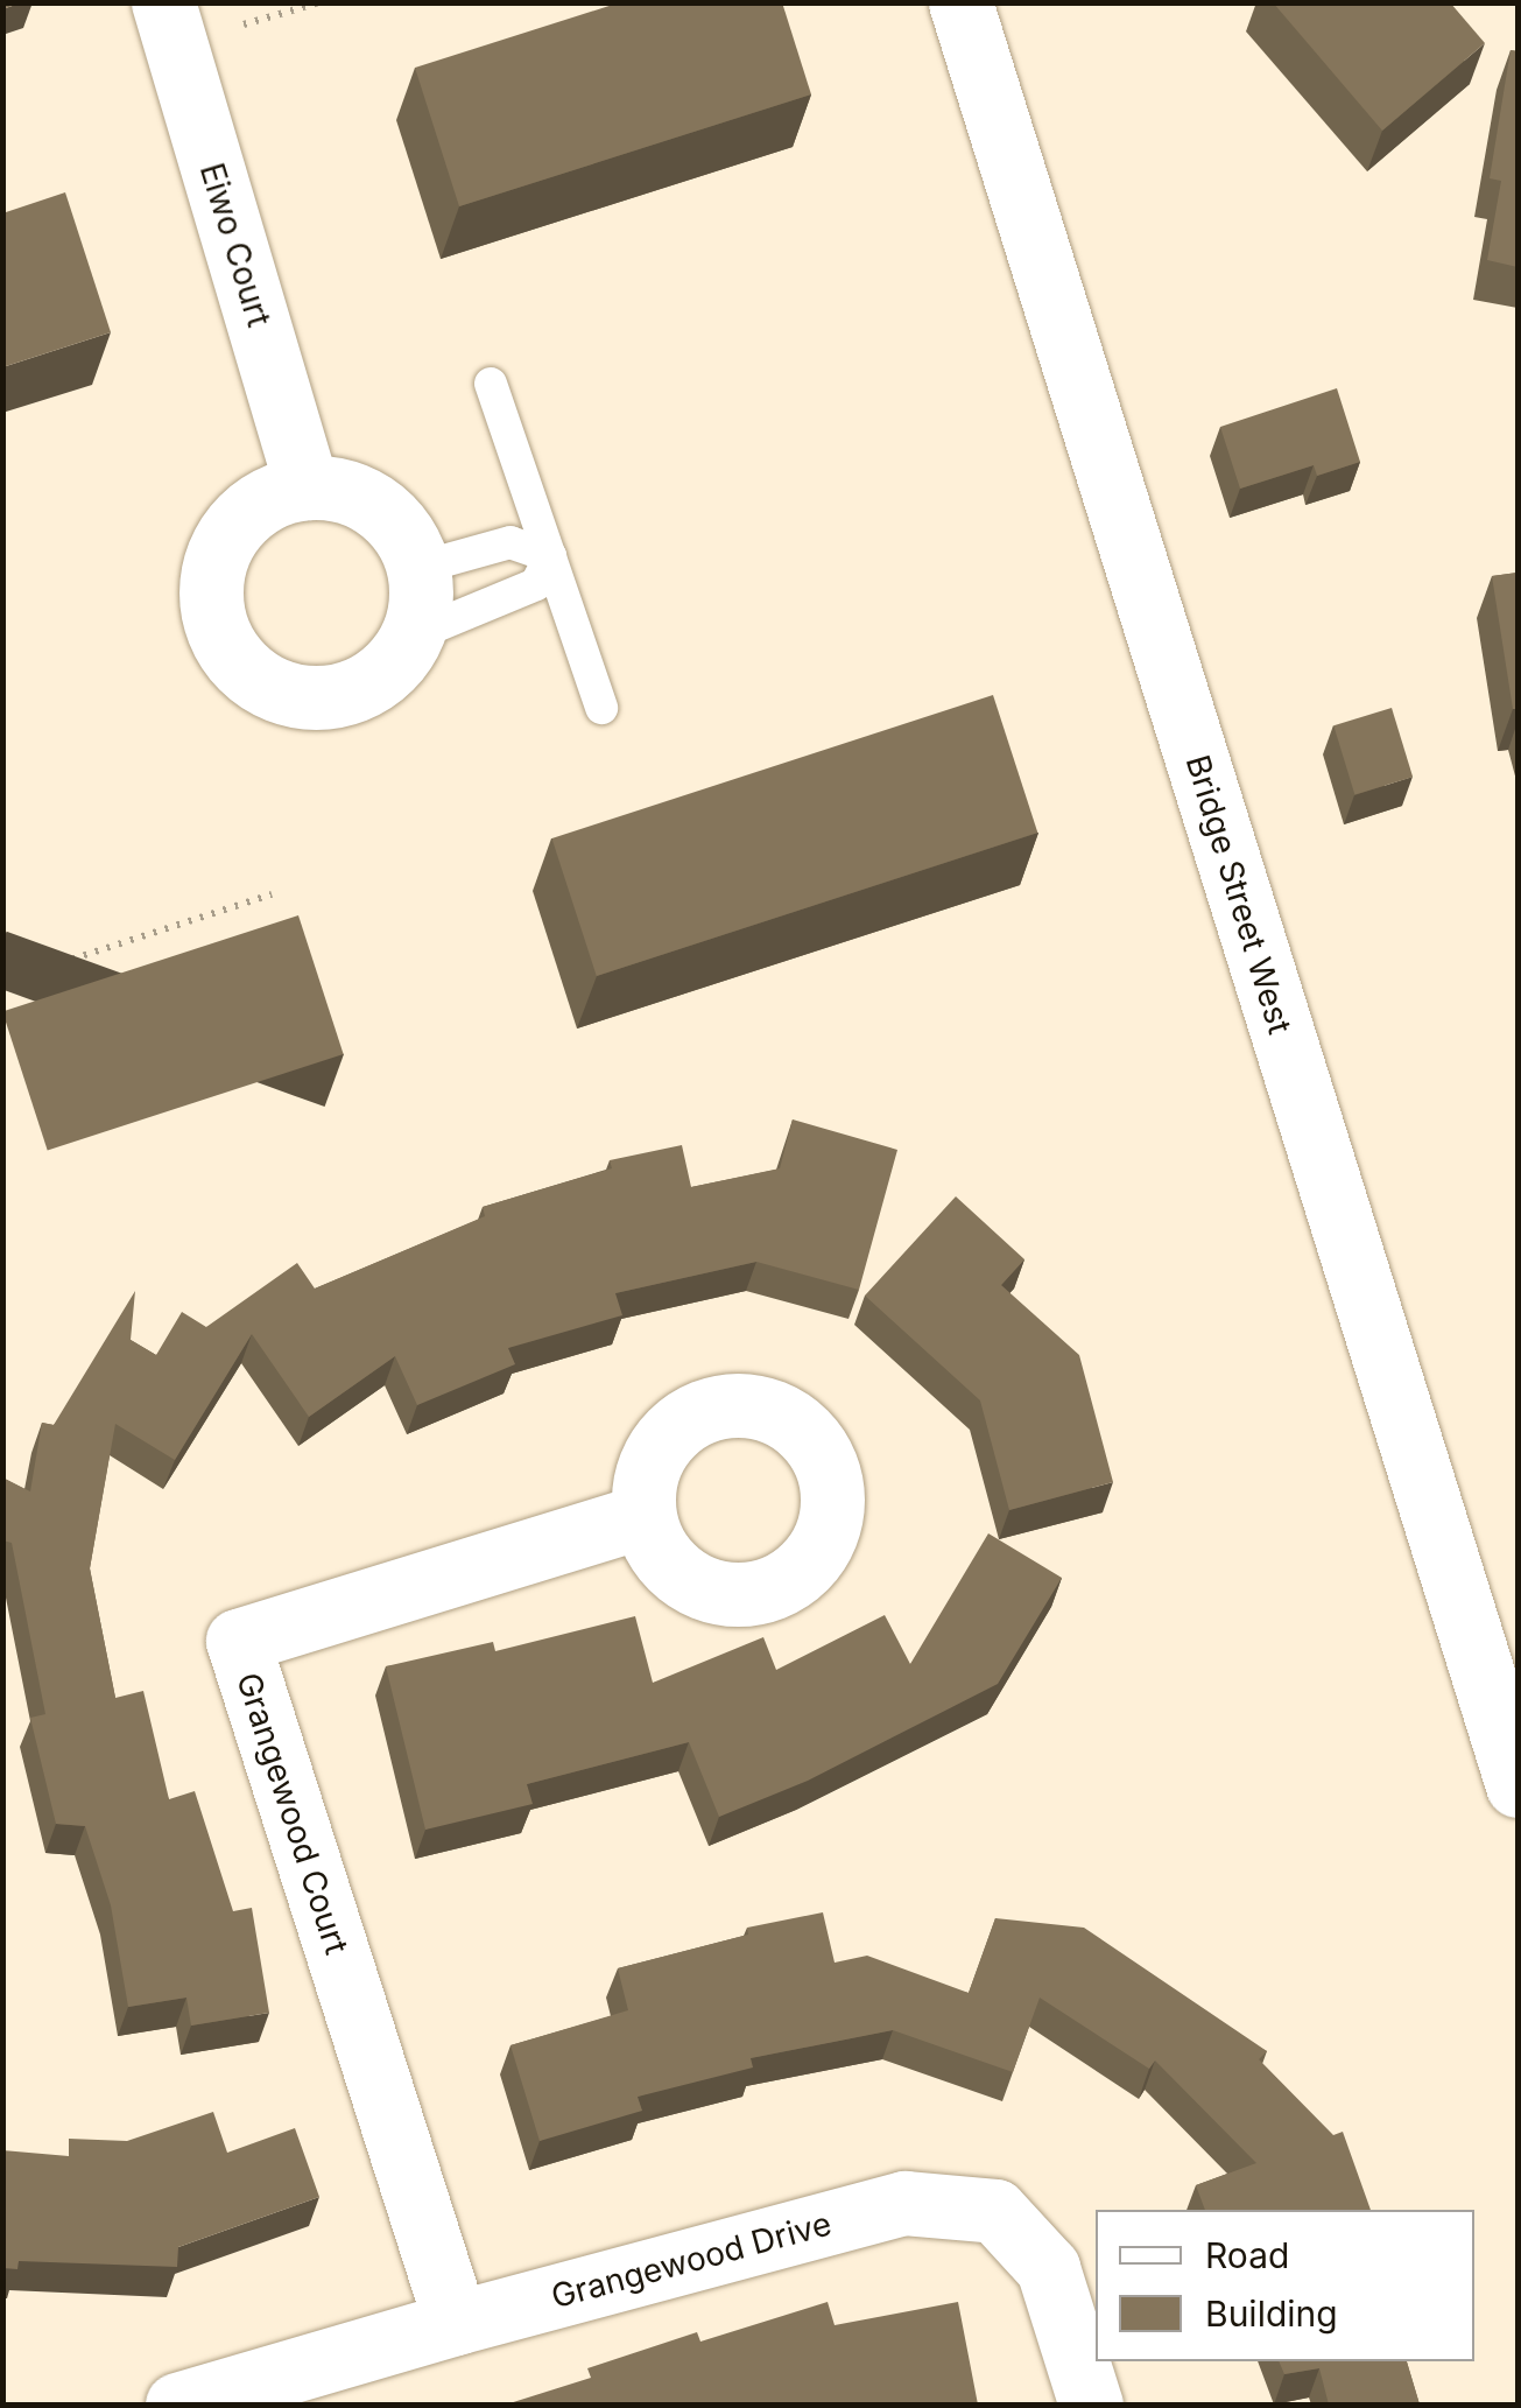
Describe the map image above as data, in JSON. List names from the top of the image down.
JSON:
{
  "streets": {
    "street": [
      "Eiwo Court",
      "Bridge Street West",
      "Grangewood Court",
      "Grangewood Drive"
    ]
  },
  "crossings": [
    ["Grangewood Court", "Grangewood Drive"]
  ],
  "legend": ["Road", "Building"]
}
